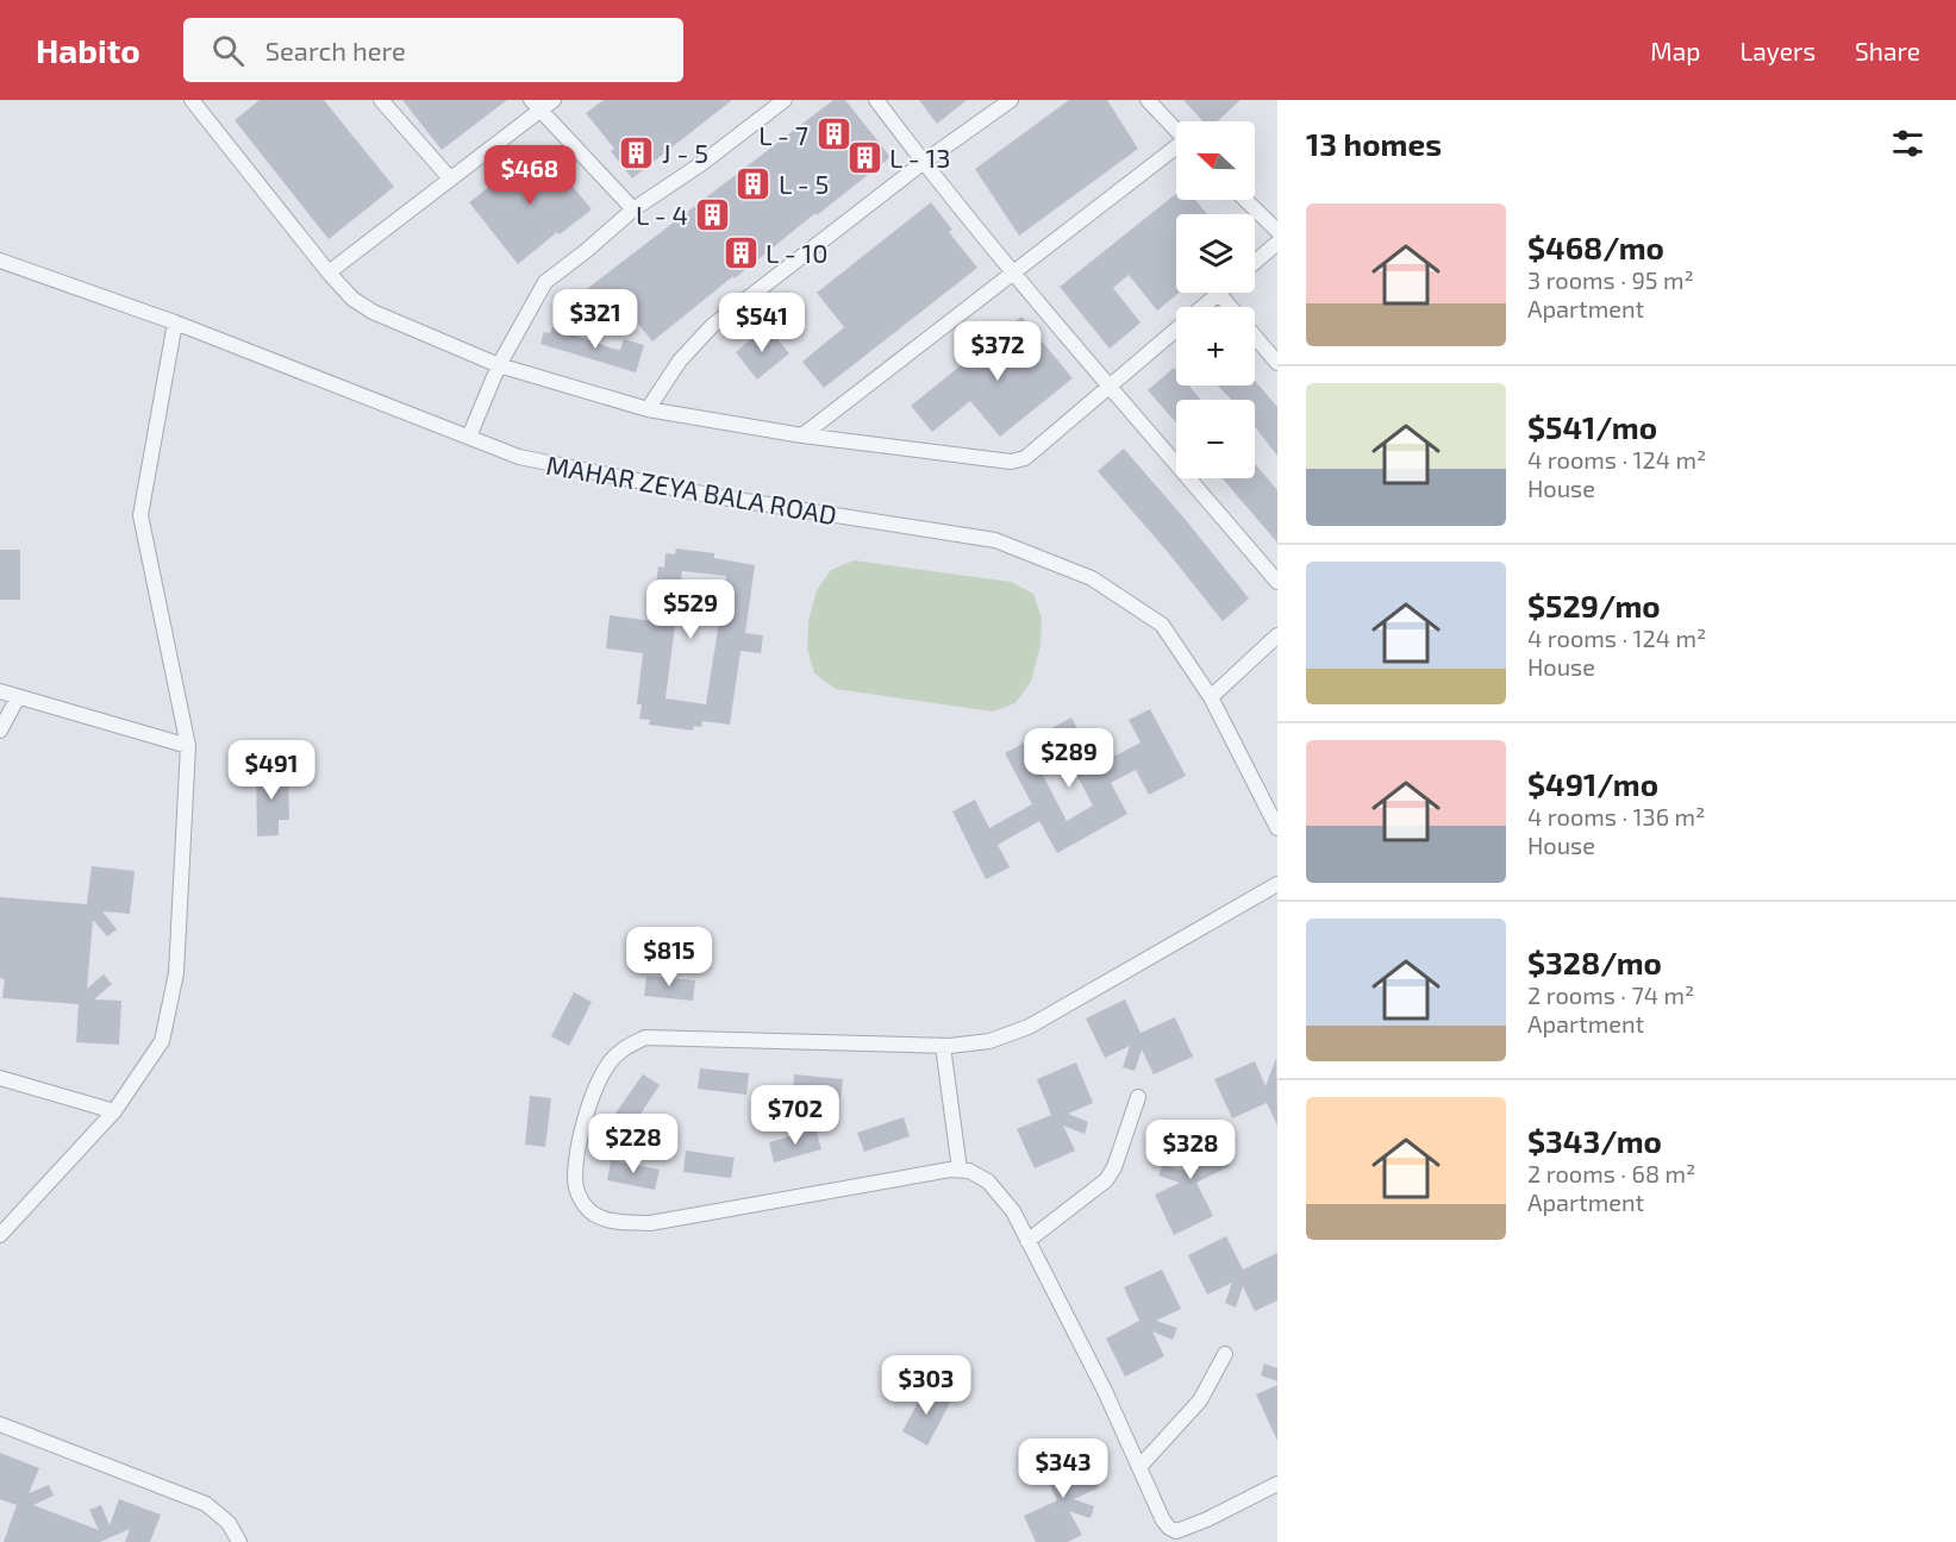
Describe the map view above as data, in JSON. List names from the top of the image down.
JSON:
{
  "streets": {
    "street": ["MAHAR ZEYA BALA ROAD"]
  },
  "places": {
    "building": [
      "L - 7",
      "J - 5",
      "L - 13",
      "L - 5",
      "L - 4",
      "L - 10"
    ]
  },
  "north": "left",
  "page": {
    "header": "Habito",
    "search": "Search here",
    "nav": ["Map", "Layers", "Share"],
    "heading": "13 homes",
    "map_buttons": ["+", "−"],
    "price": [
      "$468",
      "$321",
      "$541",
      "$372",
      "$529",
      "$289",
      "$491",
      "$815",
      "$702",
      "$228",
      "$328",
      "$303",
      "$343"
    ],
    "list": [
      {
        "name": "$468/mo",
        "note": "3 rooms · 95 m² · Apartment"
      },
      {
        "name": "$541/mo",
        "note": "4 rooms · 124 m² · House"
      },
      {
        "name": "$529/mo",
        "note": "4 rooms · 124 m² · House"
      },
      {
        "name": "$491/mo",
        "note": "4 rooms · 136 m² · House"
      },
      {
        "name": "$328/mo",
        "note": "2 rooms · 74 m² · Apartment"
      },
      {
        "name": "$343/mo",
        "note": "2 rooms · 68 m² · Apartment"
      }
    ]
  }
}
